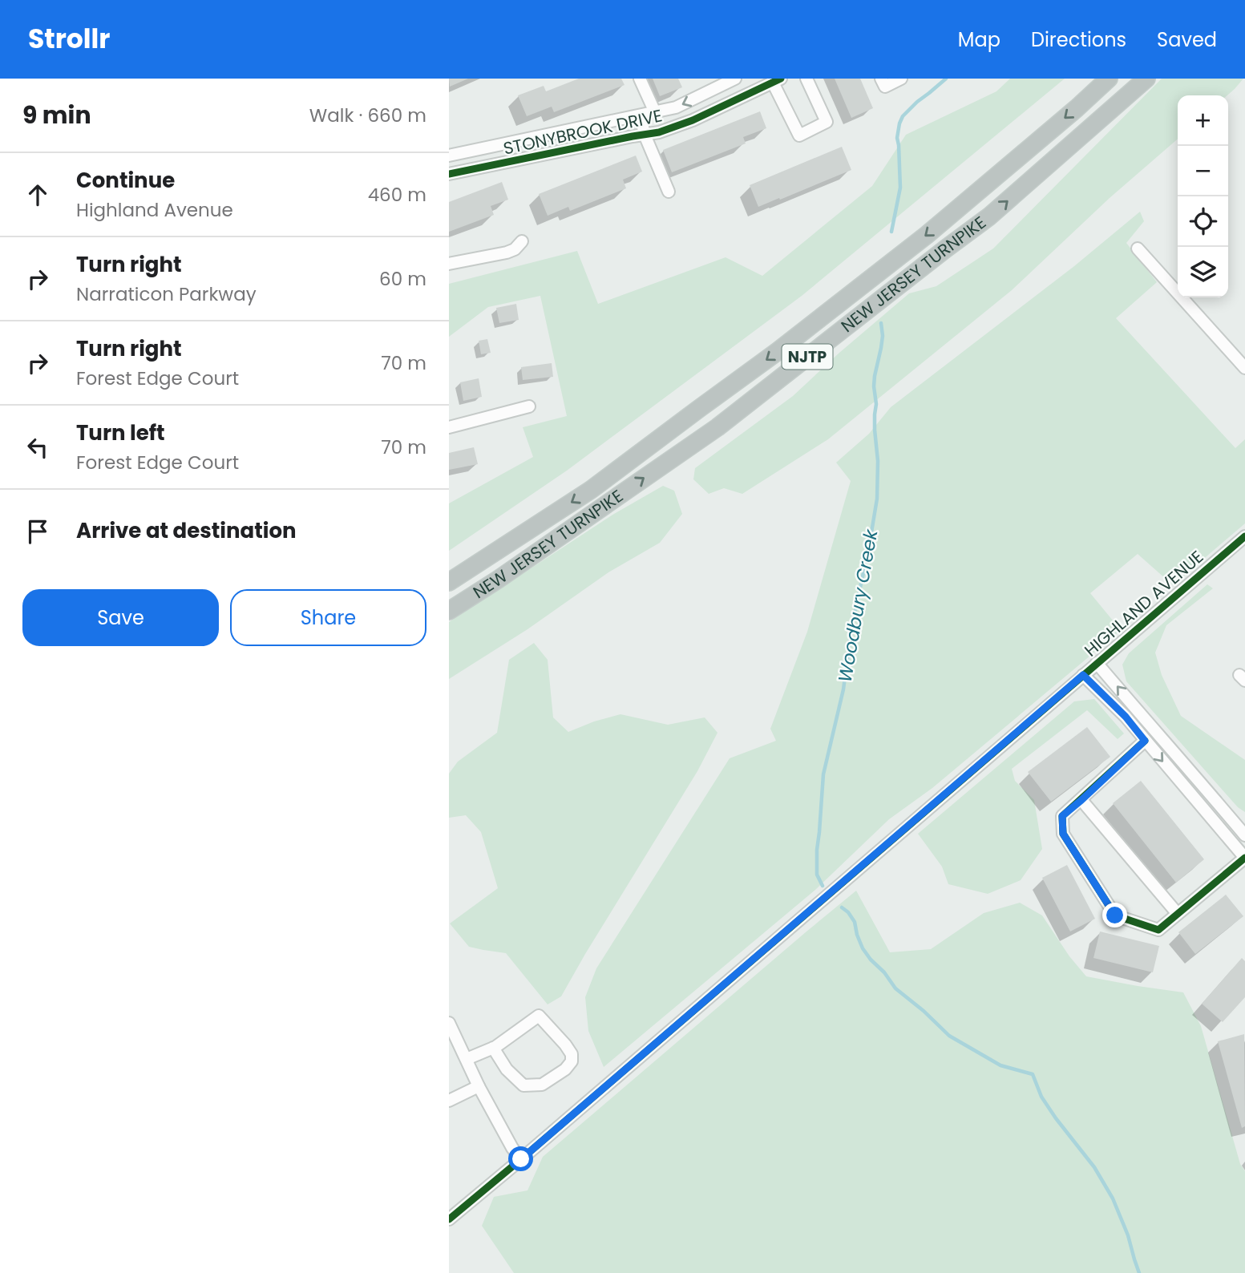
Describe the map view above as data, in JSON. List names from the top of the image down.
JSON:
{
  "streets": {
    "highway": ["NEW JERSEY TURNPIKE", "NJTP"],
    "street": ["STONYBROOK DRIVE", "HIGHLAND AVENUE"]
  },
  "water": ["Woodbury Creek"],
  "page": {
    "header": "Strollr",
    "nav": ["Map", "Directions", "Saved"],
    "heading": ["9 min", "Walk · 660 m"],
    "map_buttons": ["+", "−"],
    "list": [
      ["Continue", "Highland Avenue", "460 m"],
      ["Turn right", "Narraticon Parkway", "60 m"],
      ["Turn right", "Forest Edge Court", "70 m"],
      ["Turn left", "Forest Edge Court", "70 m"],
      "Arrive at destination"
    ],
    "buttons": ["Save", "Share"]
  }
}
